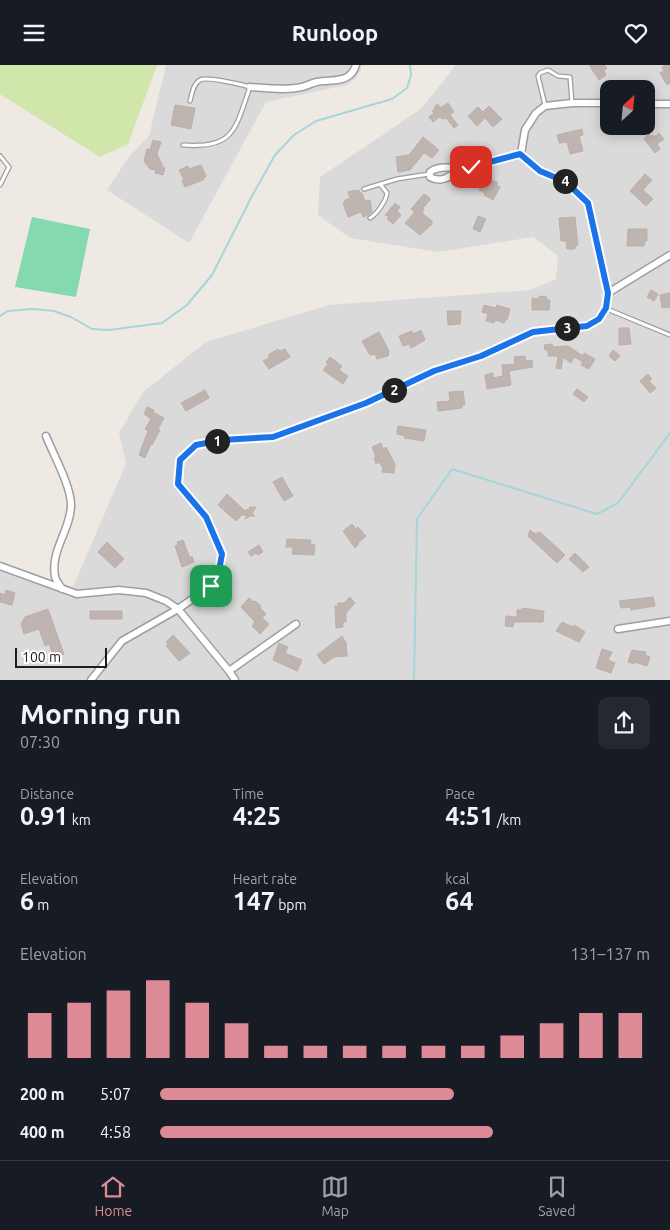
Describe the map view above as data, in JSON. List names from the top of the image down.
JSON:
{
  "scale_bar": "100 m",
  "north": "top right",
  "page": {
    "header": "Runloop",
    "pins": [
      "4",
      "3",
      "2",
      "1"
    ],
    "scale": "100 m",
    "heading": ["Morning run", "07:30"],
    "stats": [
      ["Distance", "0.91 km"],
      ["Time", "4:25"],
      ["Pace", "4:51 /km"],
      ["Elevation", "6 m"],
      ["Heart rate", "147 bpm"],
      ["kcal", "64"]
    ],
    "chart": ["Elevation", "131–137 m"],
    "list": [
      {
        "name": "200 m",
        "note": "5:07"
      },
      {
        "name": "400 m",
        "note": "4:58"
      }
    ],
    "tabs": ["Home", "Map", "Saved"]
  }
}
